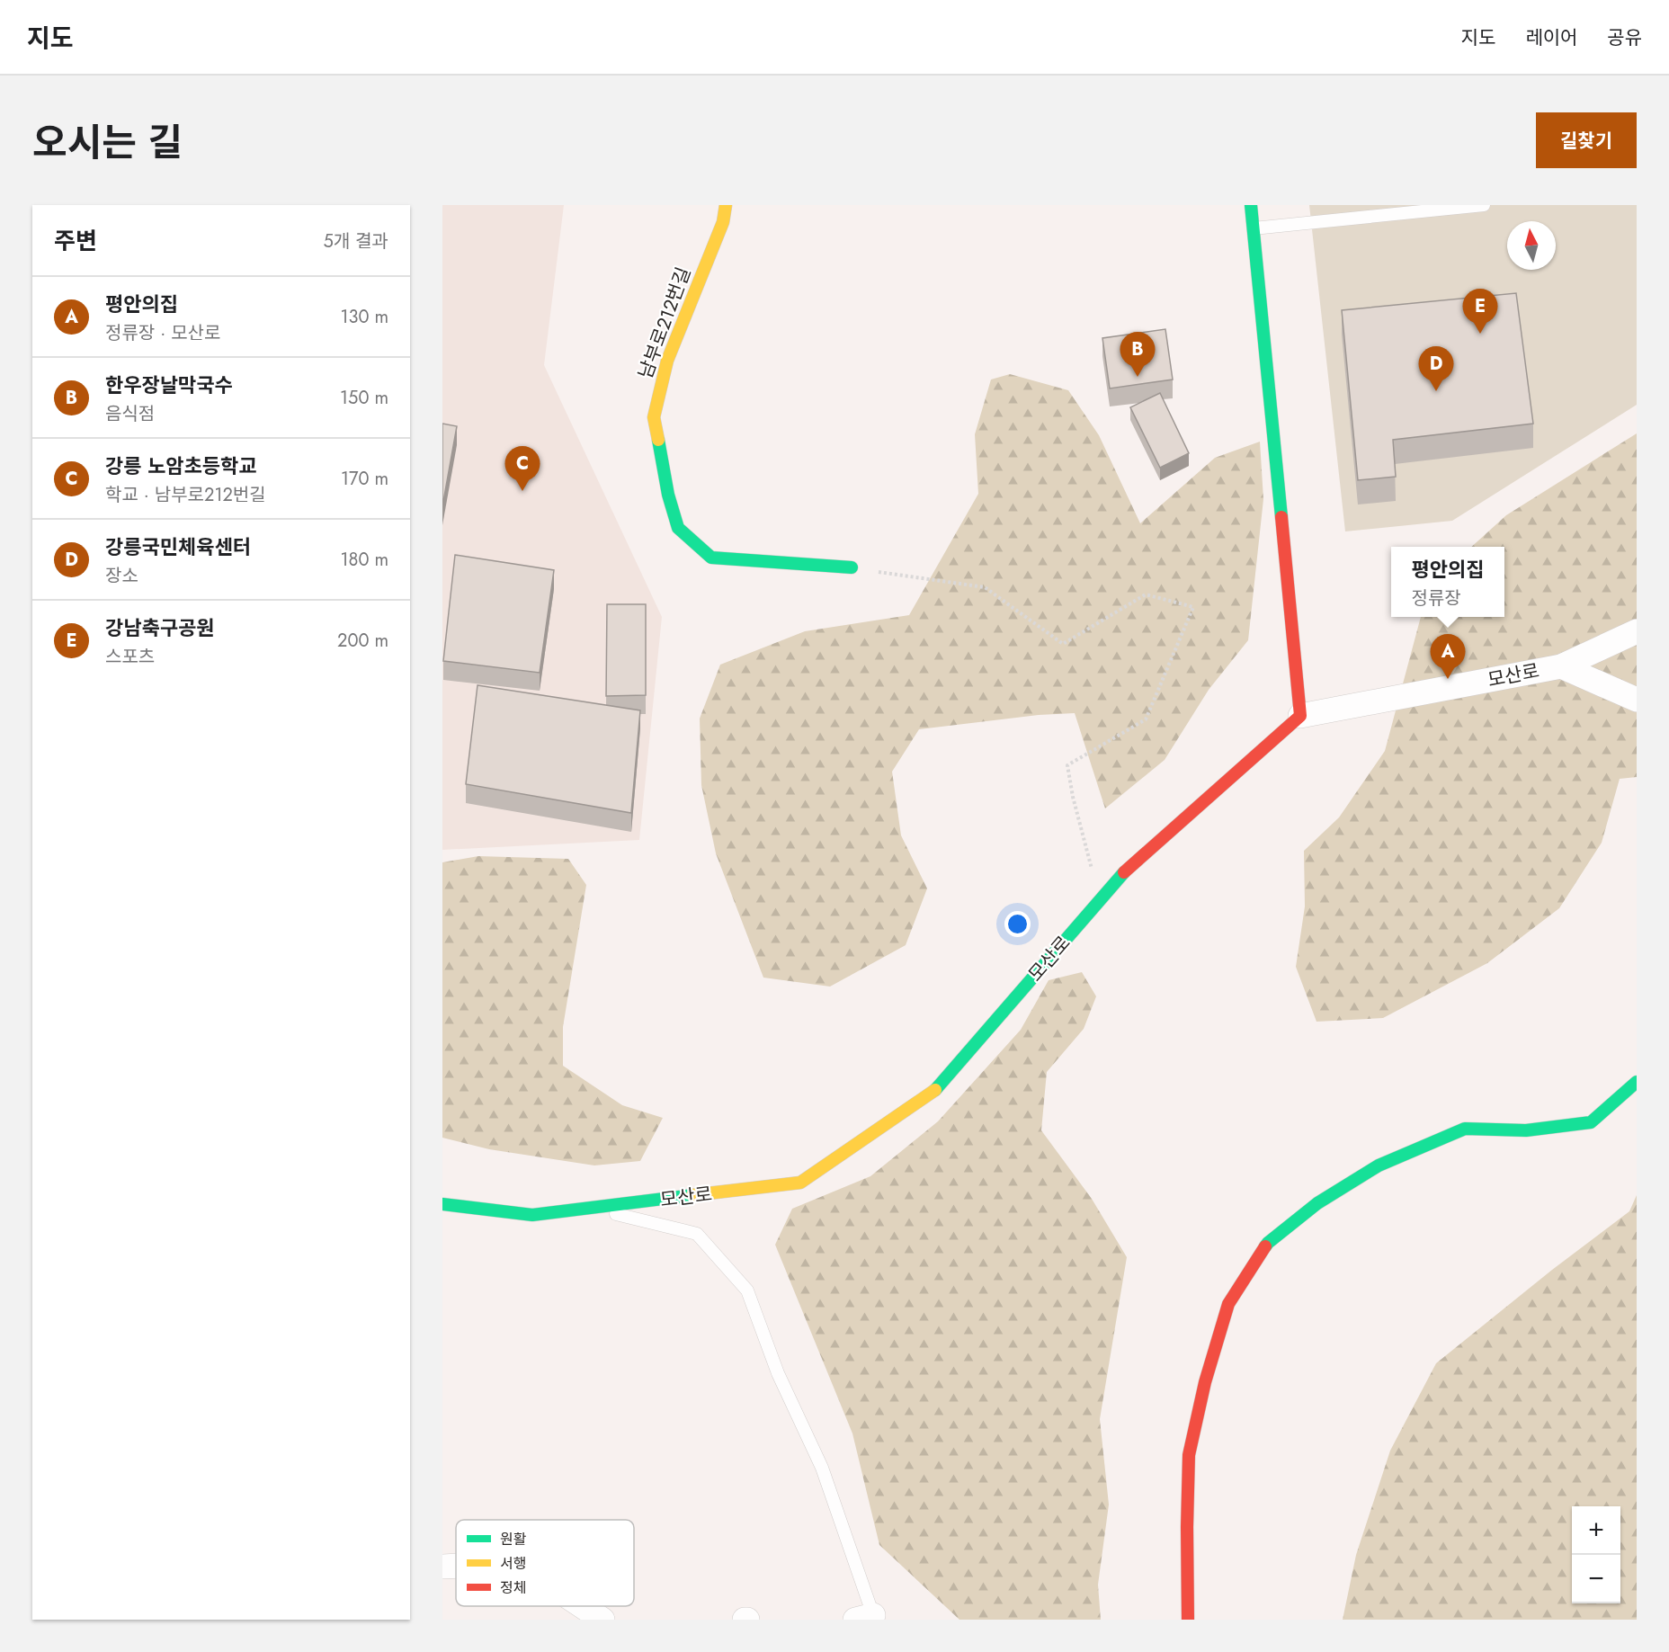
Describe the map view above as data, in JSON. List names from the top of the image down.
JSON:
{
  "streets": {
    "street": ["남부로212번길", "모산로"]
  },
  "legend": ["원활", "서행", "정체"],
  "north": "top",
  "page": {
    "header": "지도",
    "nav": ["지도", "레이어", "공유"],
    "title": "오시는 길",
    "buttons": "길찾기",
    "heading": ["주변", "5개 결과"],
    "list": [
      {
        "mark": "A",
        "name": "평안의집",
        "note": "정류장 · 모산로",
        "value": "130 m"
      },
      {
        "mark": "B",
        "name": "한우장날막국수",
        "note": "음식점",
        "value": "150 m"
      },
      {
        "mark": "C",
        "name": "강릉 노암초등학교",
        "note": "학교 · 남부로212번길",
        "value": "170 m"
      },
      {
        "mark": "D",
        "name": "강릉국민체육센터",
        "note": "장소",
        "value": "180 m"
      },
      {
        "mark": "E",
        "name": "강남축구공원",
        "note": "스포츠",
        "value": "200 m"
      }
    ],
    "pins": [
      "E",
      "B",
      "D",
      "C",
      "A"
    ],
    "popup": ["평안의집", "정류장"],
    "map_buttons": ["+", "−"]
  }
}
